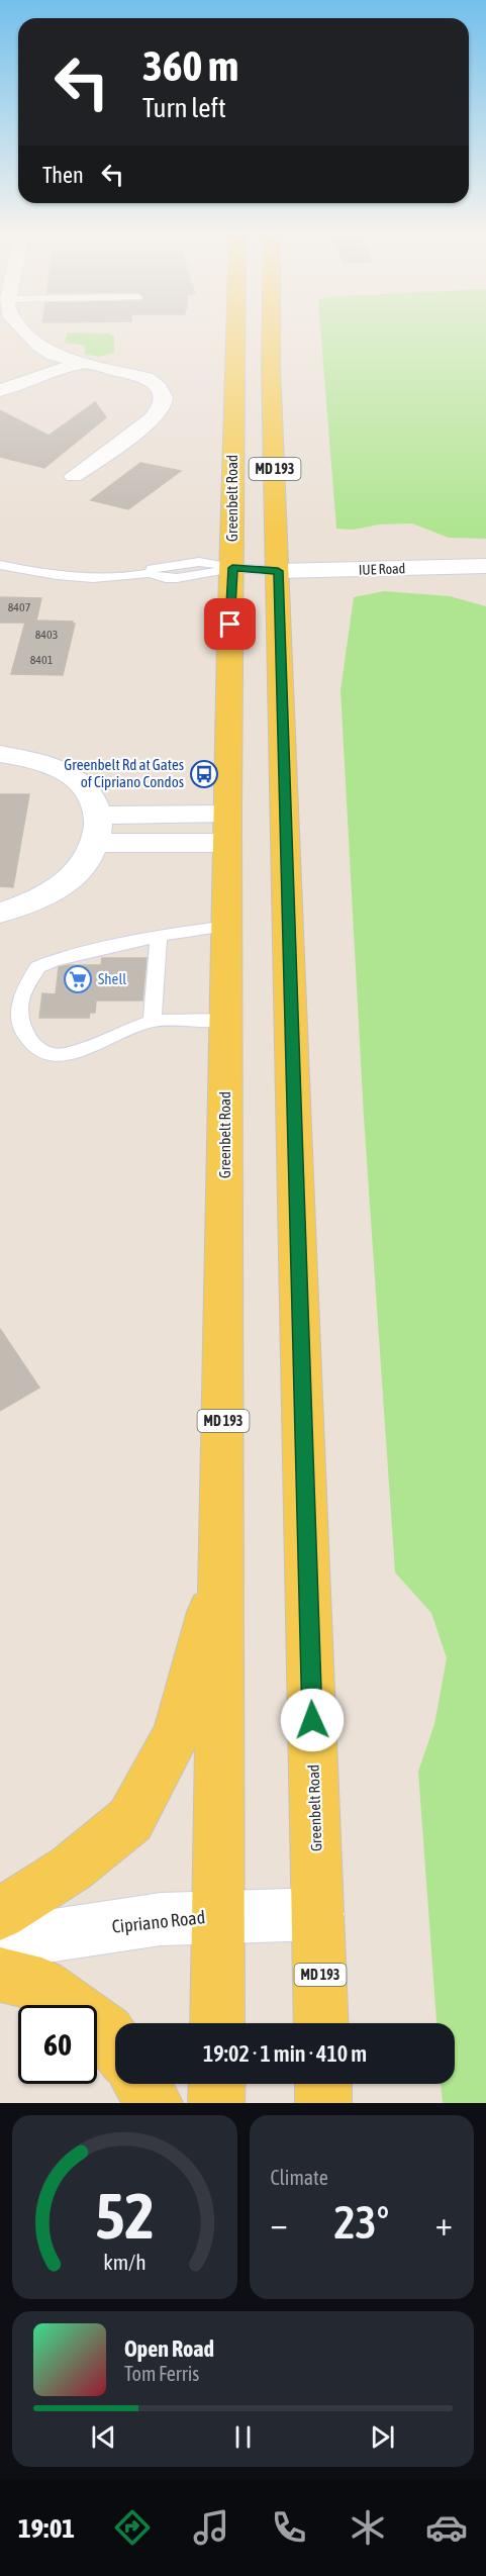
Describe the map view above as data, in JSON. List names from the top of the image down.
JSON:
{
  "streets": {
    "main road": ["MD 193", "Greenbelt Road"],
    "street": ["IUE Road", "Cipriano Road"]
  },
  "crossings": [
    ["Greenbelt Road", "IUE Road"],
    ["Greenbelt Road", "Cipriano Road"]
  ],
  "places": {
    "bus stop": ["Greenbelt Rd at Gates of Cipriano Condos"],
    "supermarket": ["Shell"]
  },
  "house_numbers": ["8407", "8403", "8401"],
  "page": {
    "turn": ["360 m", "Turn left"],
    "then": "Then",
    "limit": "60",
    "trip": "19:02 · 1 min · 410 m",
    "tile": "Climate",
    "heat": ["−", "23°", "+"],
    "song": ["Open Road", "Tom Ferris"],
    "tabs": "19:01",
    "gauge": ["52", "km/h"]
  }
}
